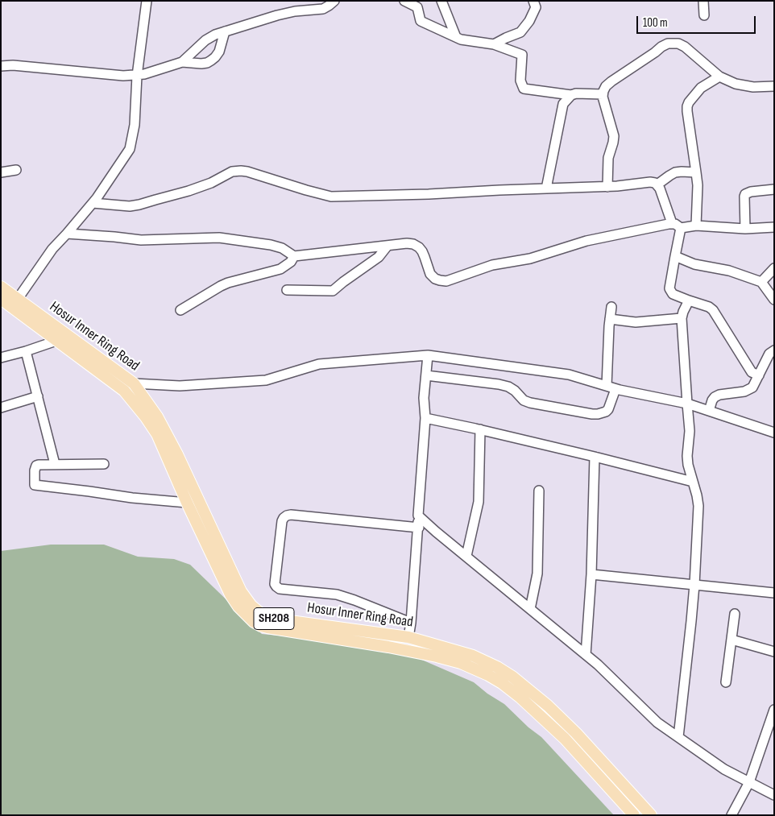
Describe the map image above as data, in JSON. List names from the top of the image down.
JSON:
{
  "streets": {
    "main road": ["Hosur Inner Ring Road", "SH208"]
  },
  "scale_bar": "100 m"
}
